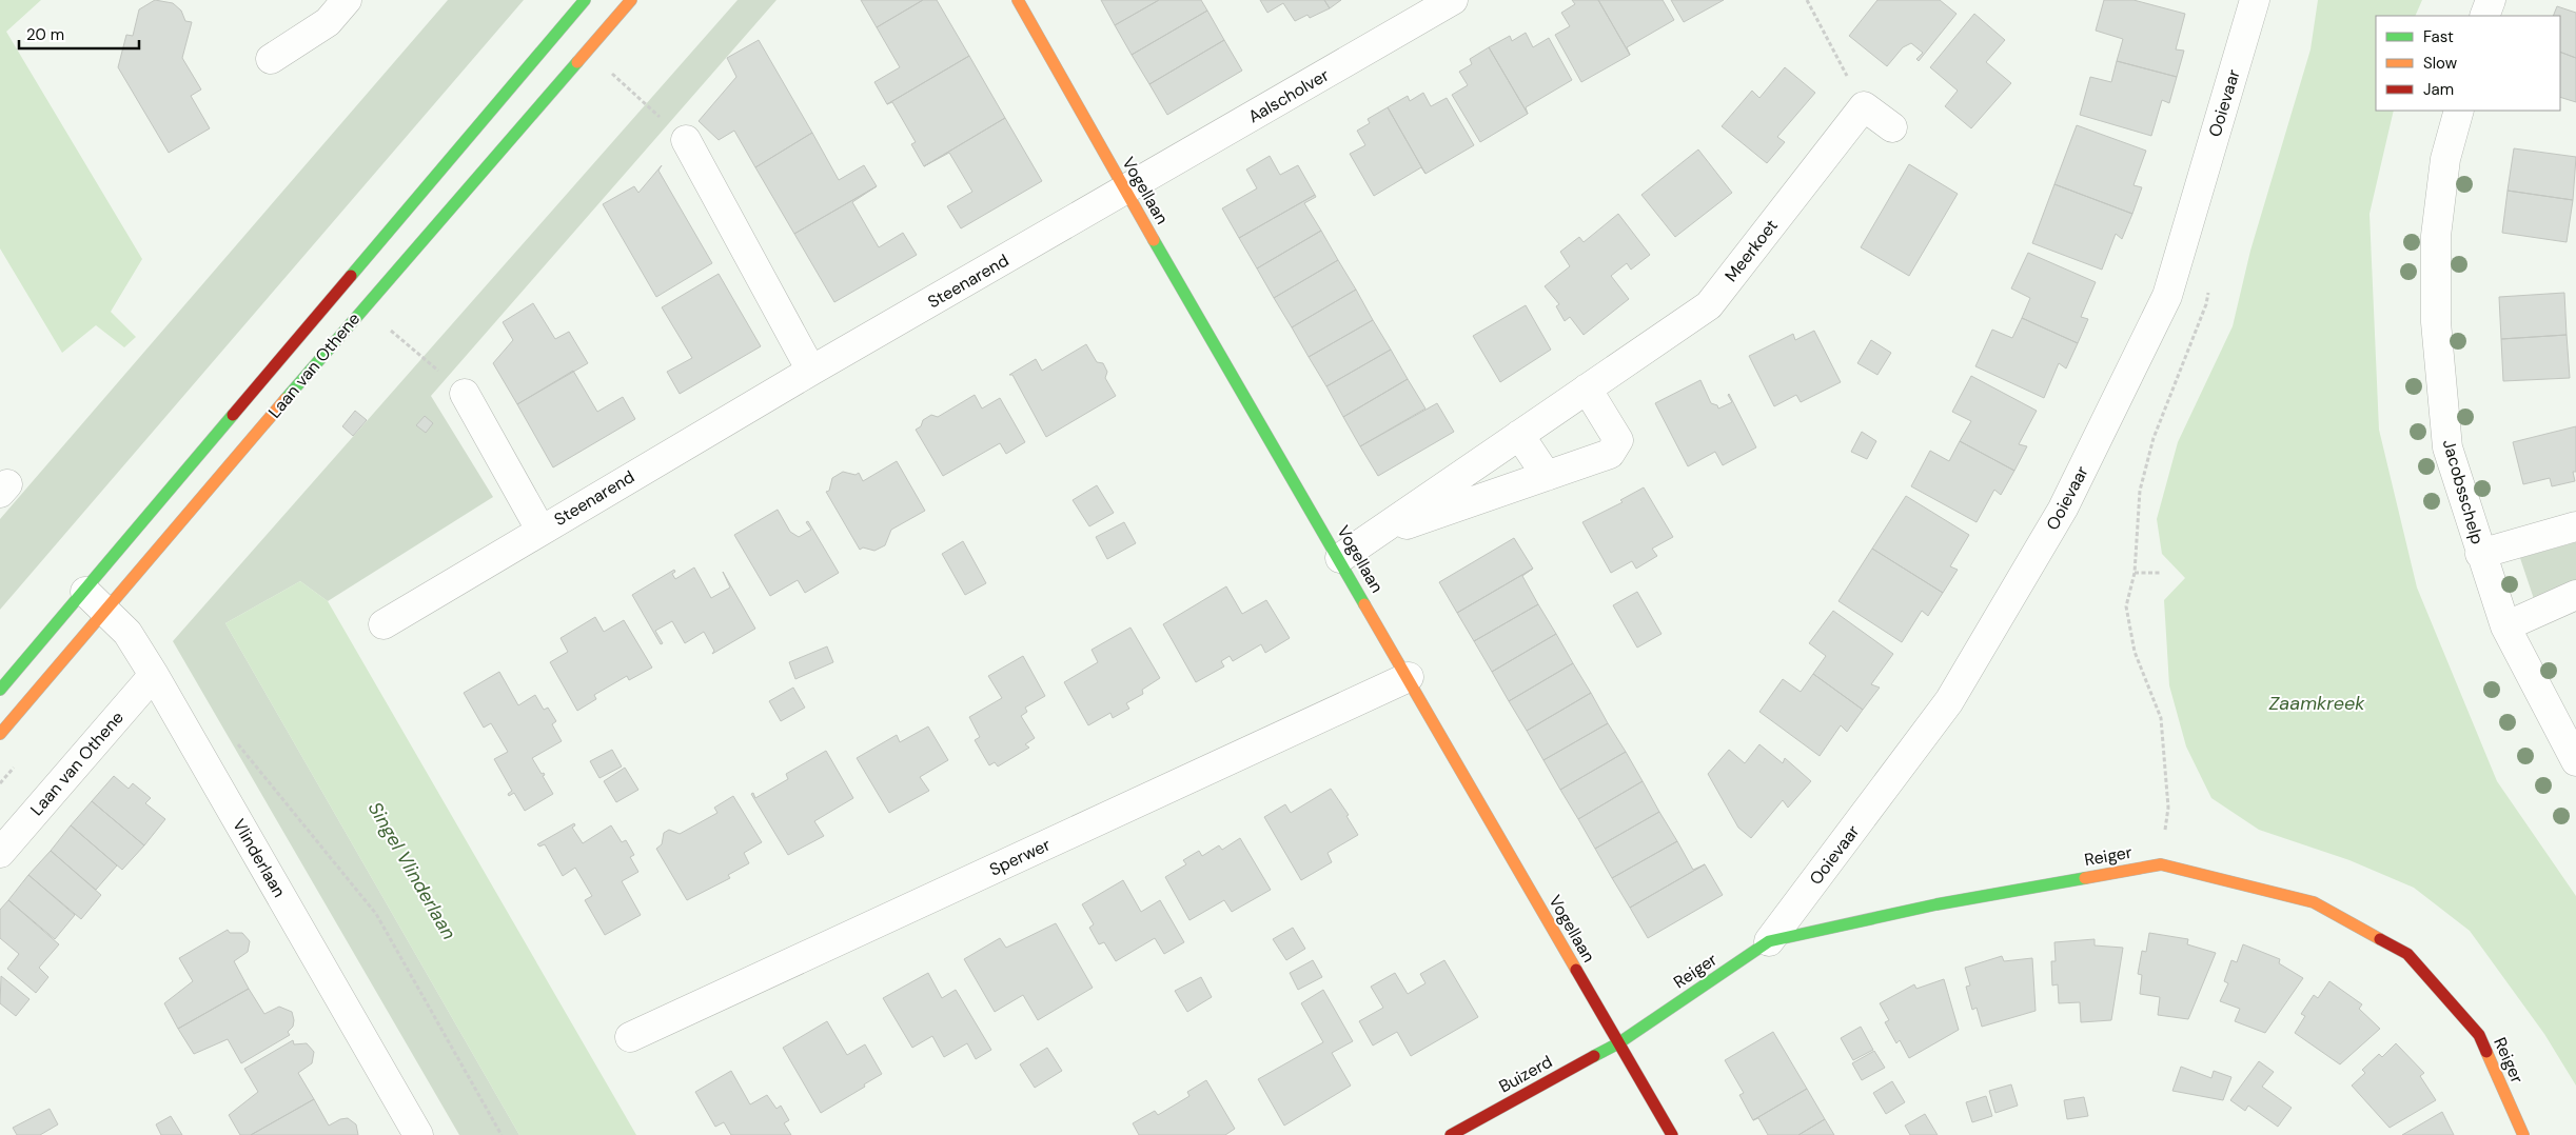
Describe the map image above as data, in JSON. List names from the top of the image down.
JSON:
{
  "streets": {
    "street": [
      "Aalscholver",
      "Ooievaar",
      "Vogellaan",
      "Meerkoet",
      "Steenarend",
      "Laan van Othene",
      "Jacobsschelp",
      "Reiger",
      "Sperwer",
      "Vlinderlaan",
      "Buizerd"
    ]
  },
  "crossings": [
    ["Aalscholver", "Vogellaan"],
    ["Aalscholver", "Steenarend"],
    ["Ooievaar", "Reiger"],
    ["Vogellaan", "Meerkoet"],
    ["Vogellaan", "Steenarend"],
    ["Vogellaan", "Reiger"],
    ["Vogellaan", "Sperwer"],
    ["Vogellaan", "Buizerd"],
    ["Laan van Othene", "Vlinderlaan"],
    ["Reiger", "Buizerd"]
  ],
  "water": ["Zaamkreek", "Singel Vlinderlaan"],
  "legend": ["Fast", "Slow", "Jam"],
  "scale_bar": "20 m"
}
